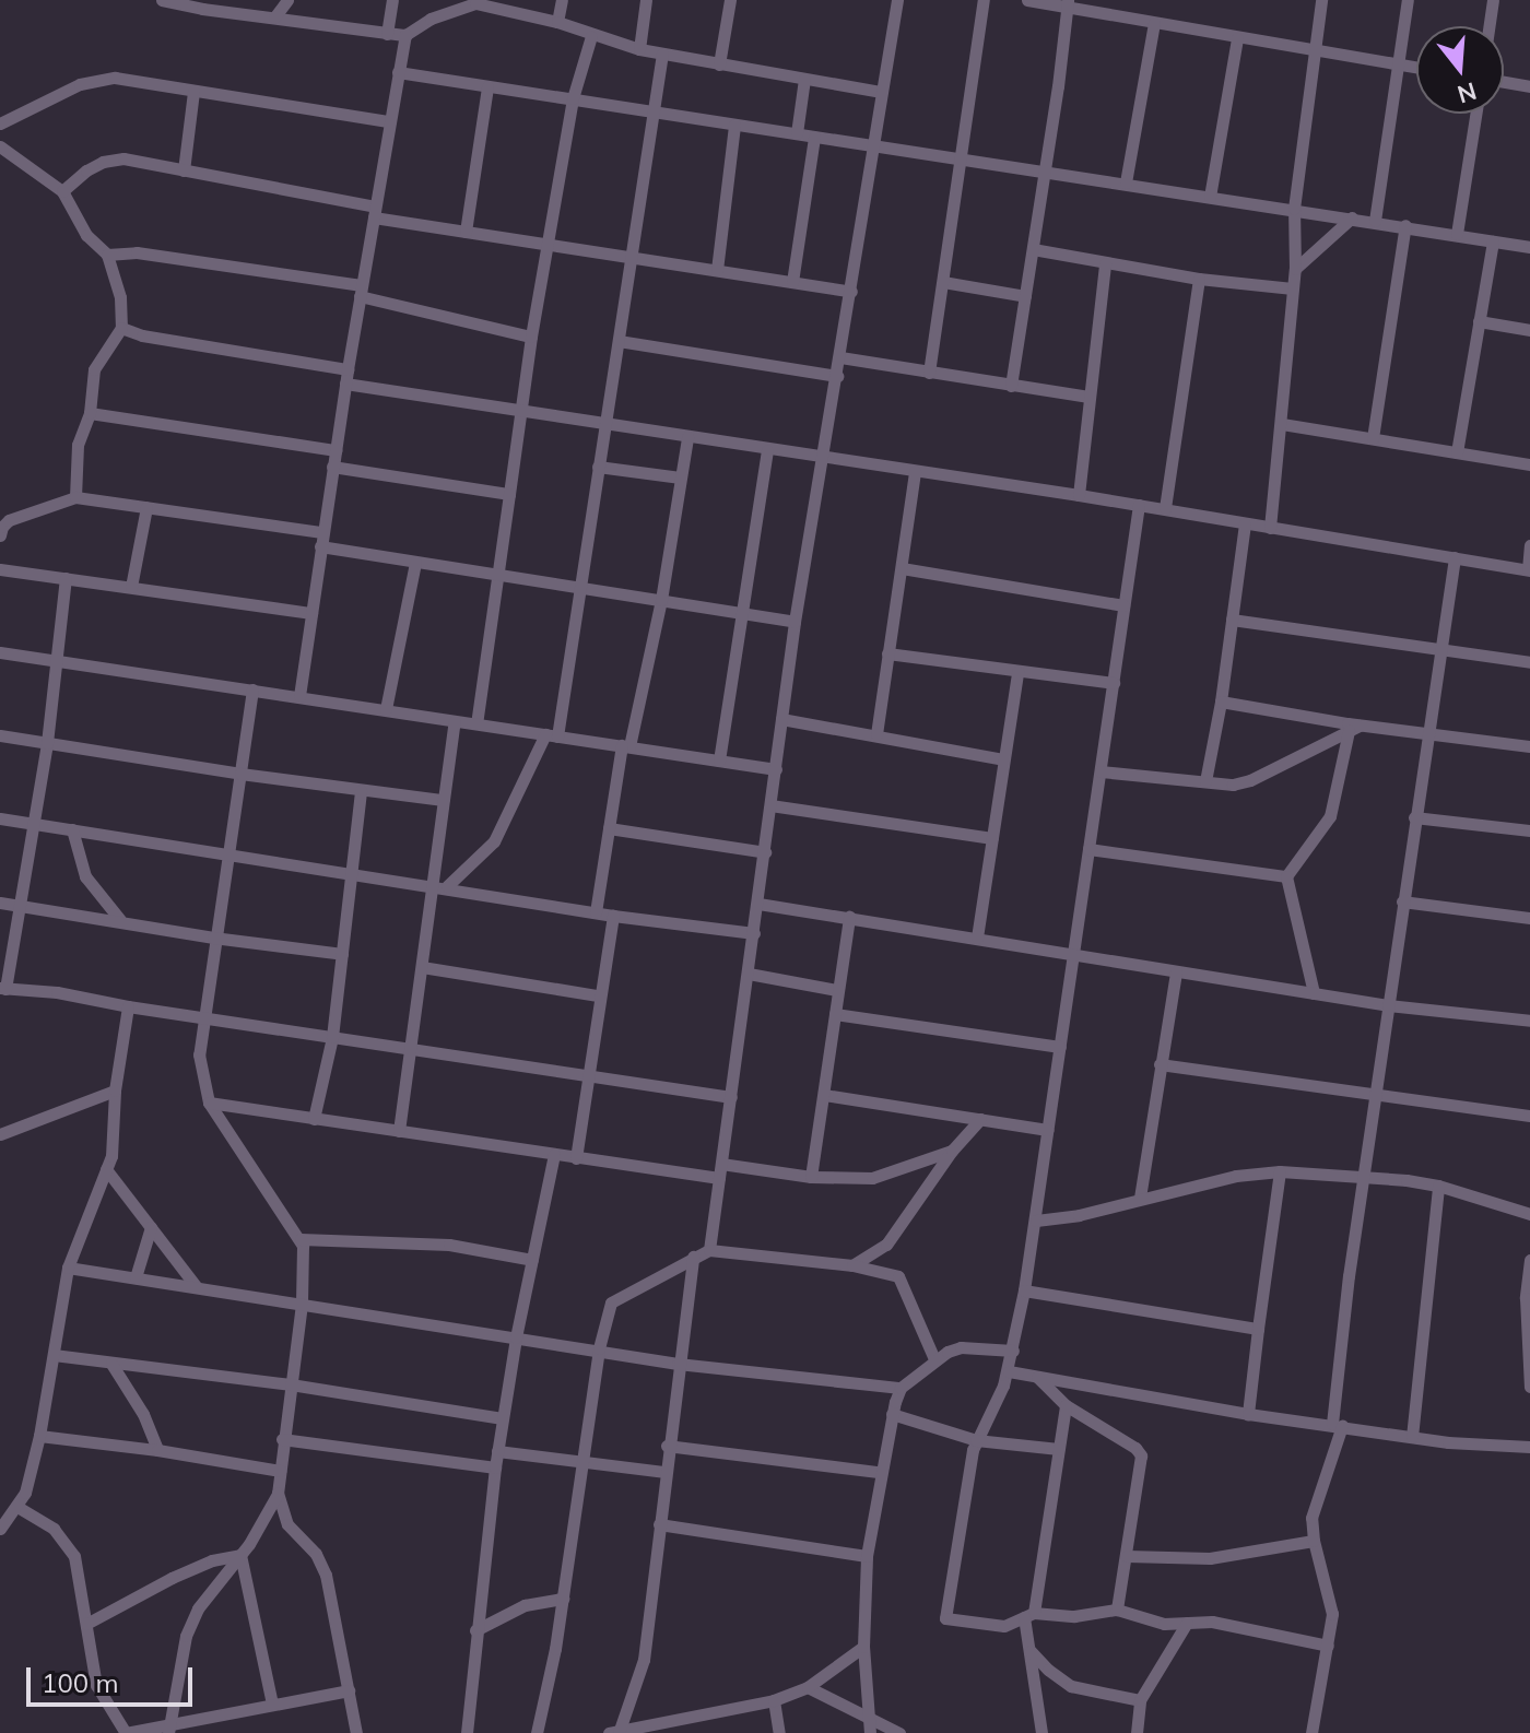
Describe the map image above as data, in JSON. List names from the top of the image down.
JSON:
{
  "scale_bar": "100 m",
  "north": "bottom"
}
